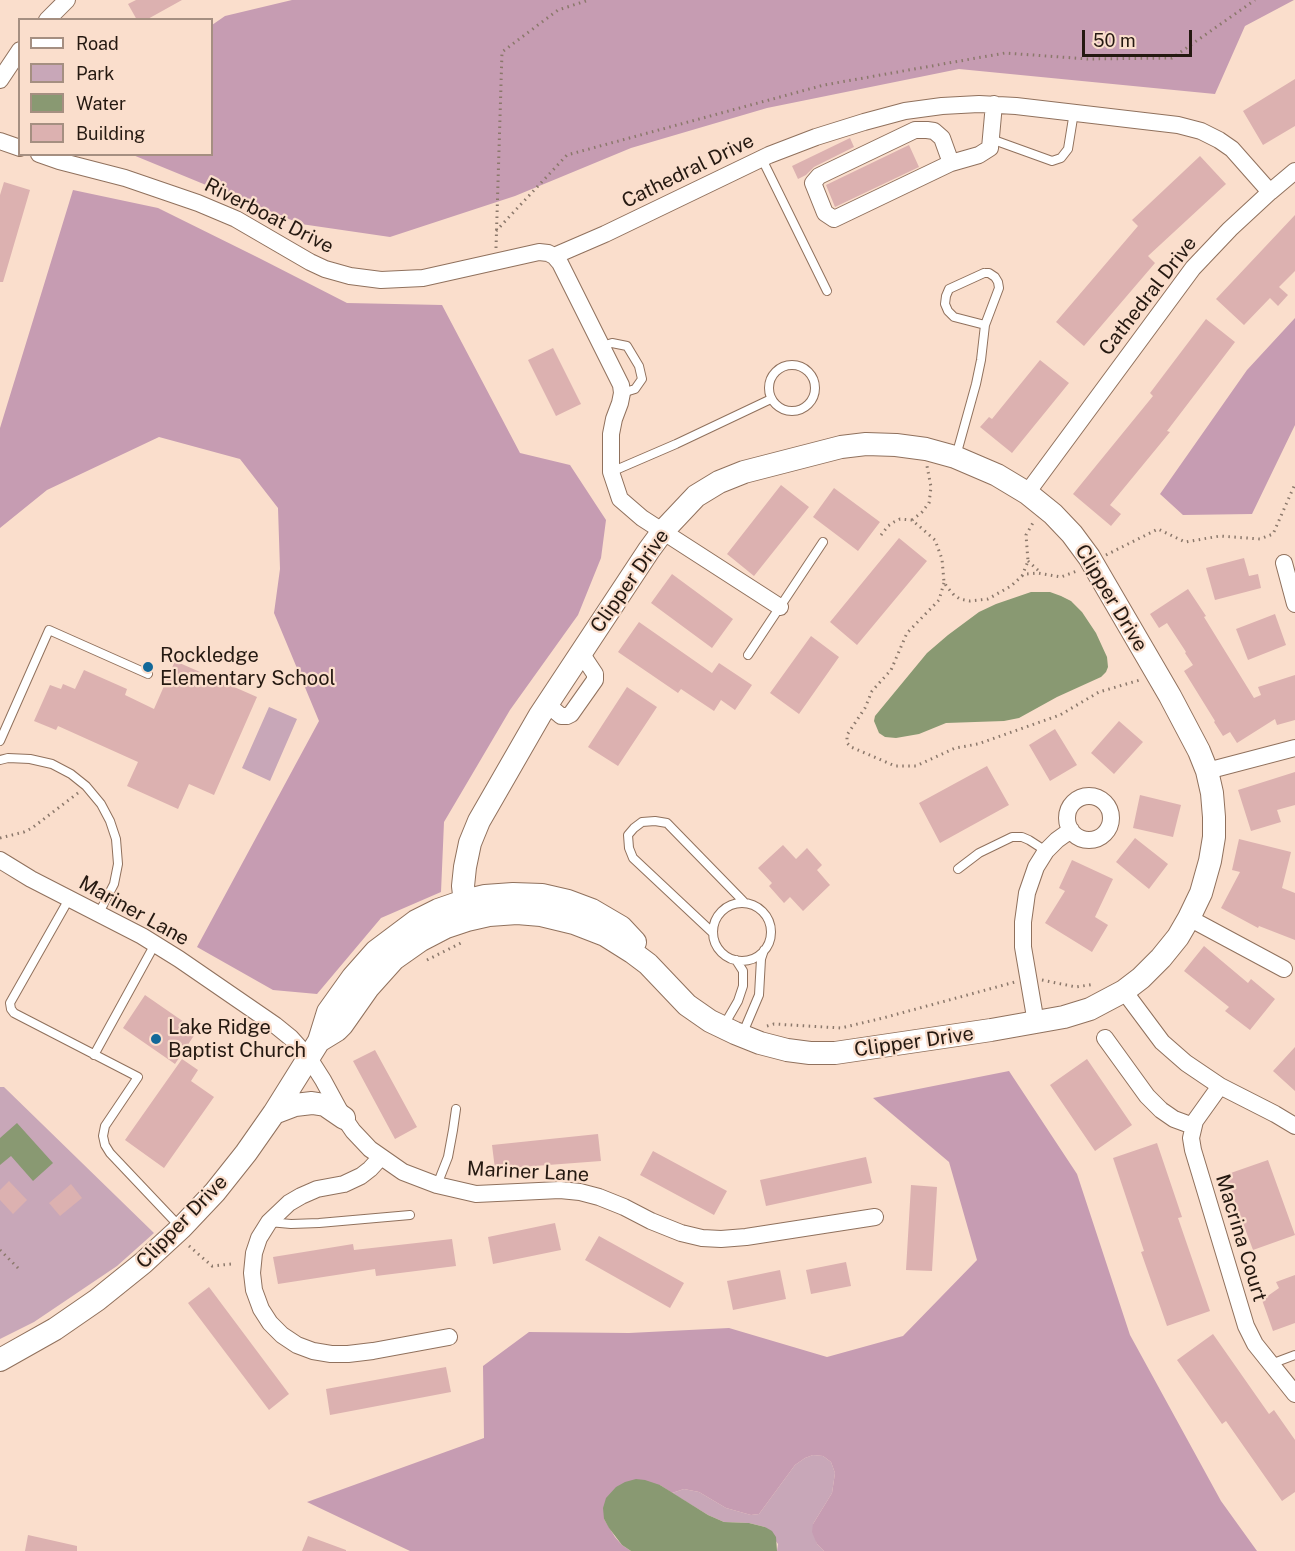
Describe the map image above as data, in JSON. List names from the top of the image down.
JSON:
{
  "streets": {
    "street": [
      "Cathedral Drive",
      "Riverboat Drive",
      "Clipper Drive",
      "Mariner Lane",
      "Macrina Court"
    ]
  },
  "crossings": [
    ["Cathedral Drive", "Riverboat Drive"],
    ["Cathedral Drive", "Clipper Drive"],
    ["Clipper Drive", "Mariner Lane"]
  ],
  "places": ["Rockledge Elementary School", "Lake Ridge Baptist Church"],
  "legend": [
    "Road",
    "Park",
    "Water",
    "Building"
  ],
  "scale_bar": "50 m"
}
